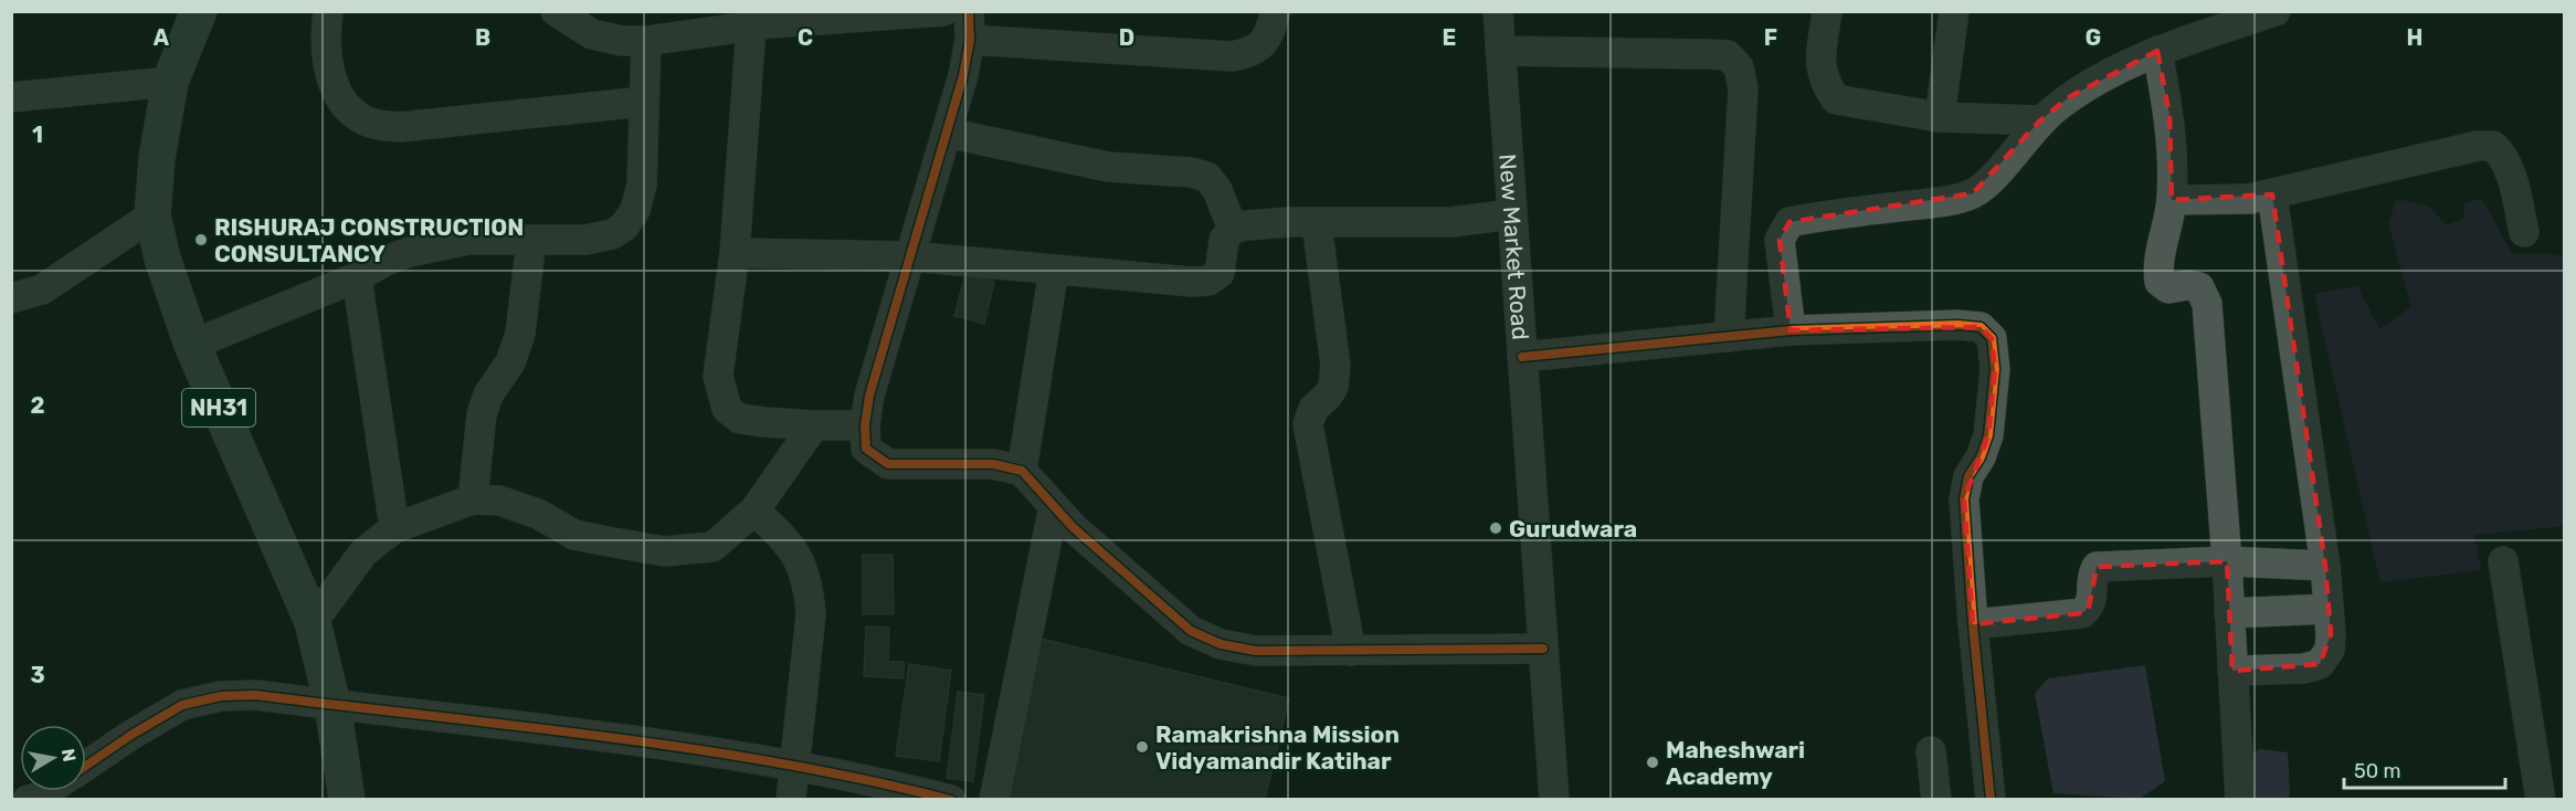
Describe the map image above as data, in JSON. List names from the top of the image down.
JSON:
{
  "streets": {
    "highway": ["NH31"],
    "street": ["New Market Road"]
  },
  "places": [
    "RISHURAJ CONSTRUCTION CONSULTANCY",
    "Gurudwara",
    "Ramakrishna Mission Vidyamandir Katihar",
    "Maheshwari Academy"
  ],
  "scale_bar": "50 m",
  "north": "right",
  "grid": {
    "columns": [
      "A",
      "B",
      "C",
      "D",
      "E",
      "F",
      "G",
      "H"
    ],
    "rows": ["1", "2", "3"]
  }
}
